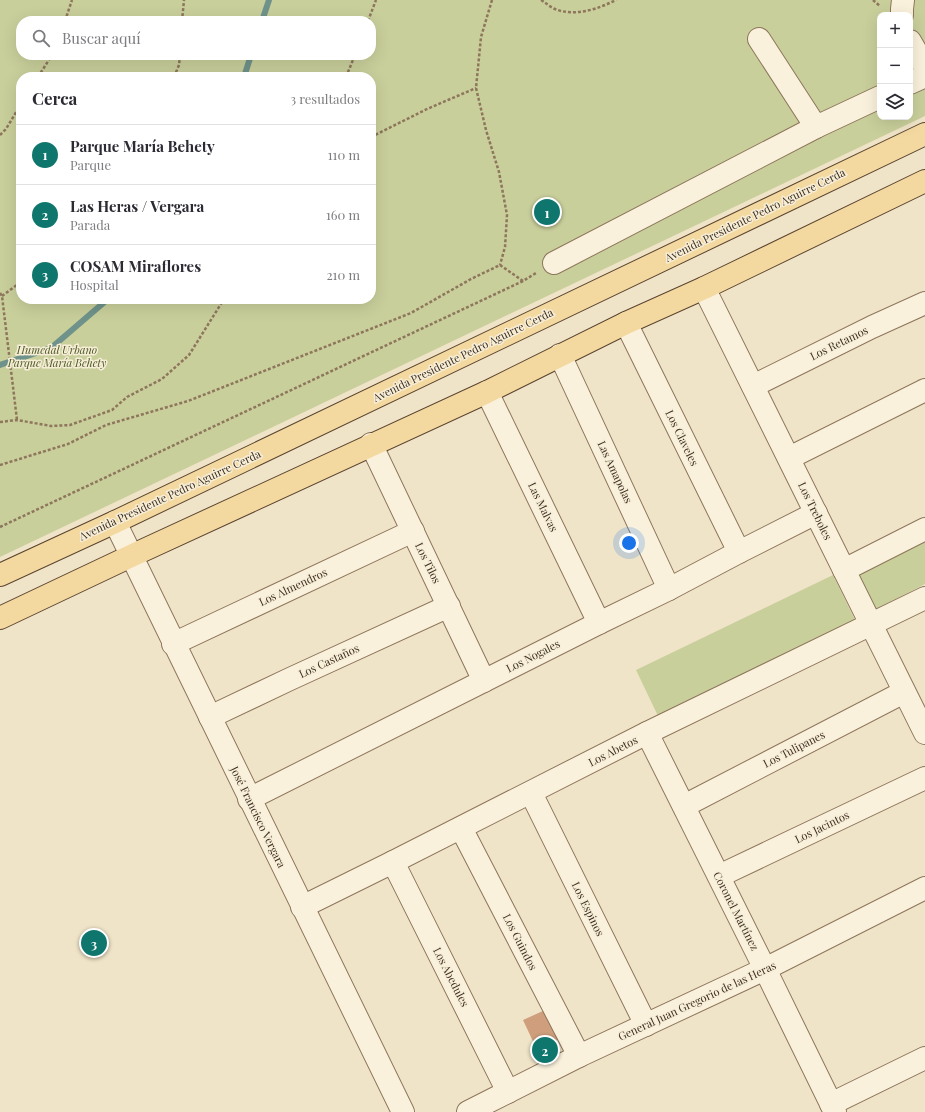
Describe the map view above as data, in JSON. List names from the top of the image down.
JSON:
{
  "streets": {
    "main road": ["Avenida Presidente Pedro Aguirre Cerda"],
    "street": [
      "Los Retamos",
      "Los Claveles",
      "Las Amapolas",
      "Las Malvas",
      "Los Treboles",
      "Los Tilos",
      "Los Almendros",
      "Los Nogales",
      "Los Castaños",
      "Los Tulipanes",
      "Los Abetos",
      "José Francisco Vergara",
      "Los Jacintos",
      "Los Espinos",
      "Coronel Martínez",
      "Los Guindos",
      "Los Abedules",
      "General Juan Gregorio de las Heras"
    ]
  },
  "crossings": [
    ["Avenida Presidente Pedro Aguirre Cerda", "José Francisco Vergara"],
    ["Los Retamos", "Los Treboles"],
    ["Los Claveles", "Los Nogales"],
    ["Las Amapolas", "Los Nogales"],
    ["Las Malvas", "Los Nogales"],
    ["Los Treboles", "Los Nogales"],
    ["Los Treboles", "Los Tulipanes"],
    ["Los Treboles", "Los Abetos"],
    ["Los Tilos", "Los Almendros"],
    ["Los Tilos", "Los Nogales"],
    ["Los Tilos", "Los Castaños"],
    ["Los Almendros", "José Francisco Vergara"],
    ["Los Nogales", "José Francisco Vergara"],
    ["Los Castaños", "José Francisco Vergara"],
    ["Los Tulipanes", "Coronel Martínez"],
    ["Los Abetos", "José Francisco Vergara"],
    ["Los Abetos", "Los Espinos"],
    ["Los Abetos", "Coronel Martínez"],
    ["Los Abetos", "Los Guindos"],
    ["Los Abetos", "Los Abedules"],
    ["Los Jacintos", "Coronel Martínez"],
    ["Los Espinos", "General Juan Gregorio de las Heras"],
    ["Coronel Martínez", "General Juan Gregorio de las Heras"],
    ["Los Guindos", "General Juan Gregorio de las Heras"],
    ["Los Abedules", "General Juan Gregorio de las Heras"]
  ],
  "parks": ["Humedal Urbano Parque María Behety"],
  "page": {
    "map_buttons": ["+", "−"],
    "search": "Buscar aquí",
    "heading": ["Cerca", "3 resultados"],
    "list": [
      {
        "mark": "1",
        "name": "Parque María Behety",
        "note": "Parque",
        "value": "110 m"
      },
      {
        "mark": "2",
        "name": "Las Heras / Vergara",
        "note": "Parada",
        "value": "160 m"
      },
      {
        "mark": "3",
        "name": "COSAM Miraflores",
        "note": "Hospital",
        "value": "210 m"
      }
    ],
    "pins": ["1", "3", "2"]
  }
}
